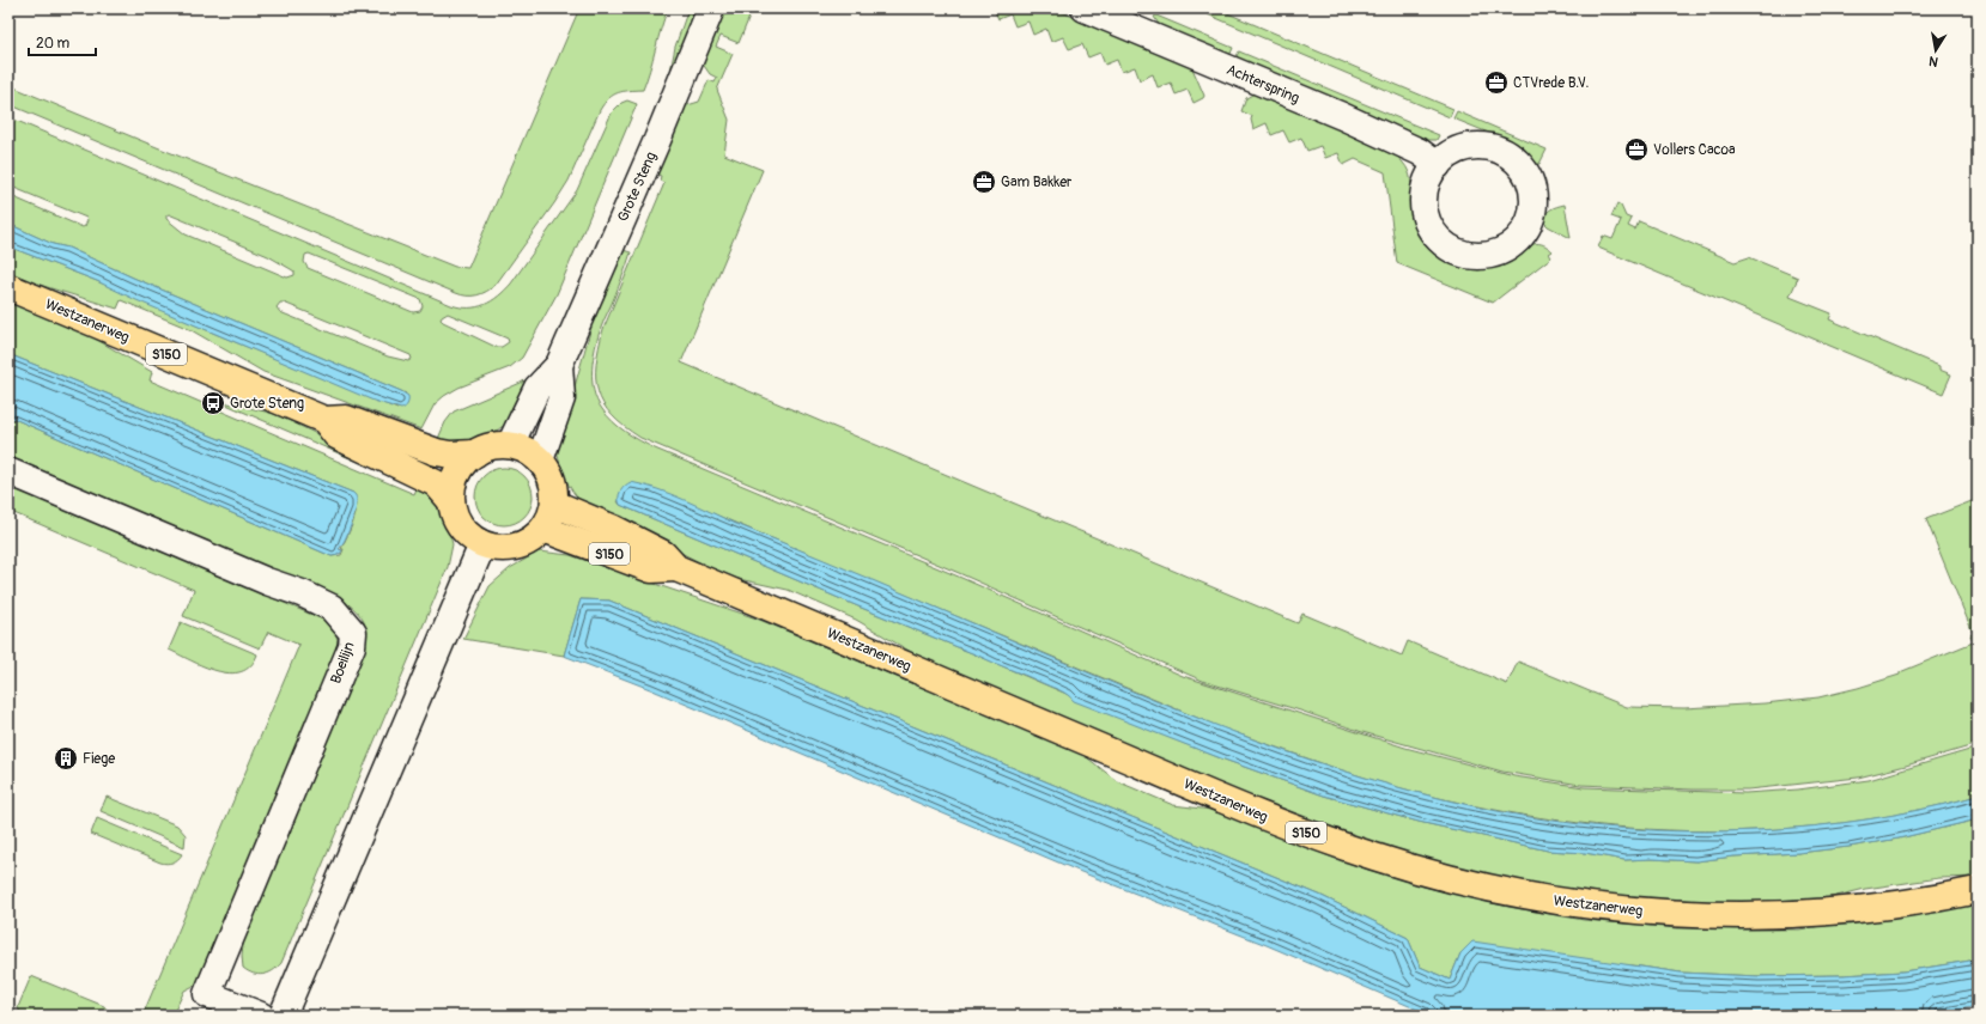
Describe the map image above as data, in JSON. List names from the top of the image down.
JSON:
{
  "streets": {
    "main road": ["Westzanerweg", "S150"],
    "street": ["Achterspring", "Grote Steng", "Boeilijn"]
  },
  "crossings": [
    ["Grote Steng", "Westzanerweg"],
    ["Grote Steng", "S150"],
    ["Westzanerweg", "S150"]
  ],
  "places": {
    "office": ["CTVrede B.V.", "Vollers Cacoa", "Gam Bakker"],
    "bus stop": ["Grote Steng"],
    "building": ["Fiege"]
  },
  "scale_bar": "20 m",
  "north": "bottom"
}
